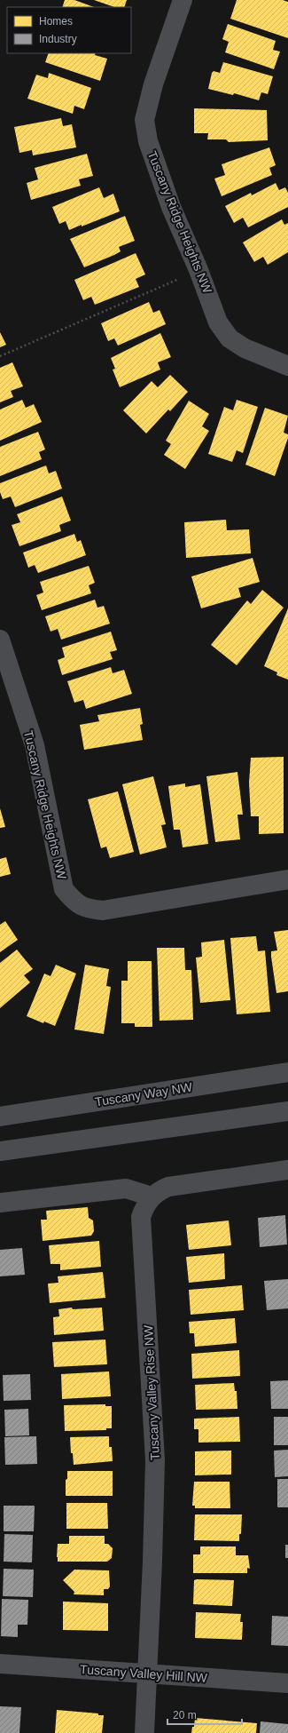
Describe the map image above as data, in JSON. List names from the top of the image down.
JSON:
{
  "streets": {
    "street": [
      "Tuscany Ridge Heights NW",
      "Tuscany Way NW",
      "Tuscany Valley Rise NW",
      "Tuscany Valley Hill NW"
    ]
  },
  "crossings": [
    ["Tuscany Valley Rise NW", "Tuscany Valley Hill NW"]
  ],
  "legend": ["Homes", "Industry"],
  "scale_bar": "20 m"
}
